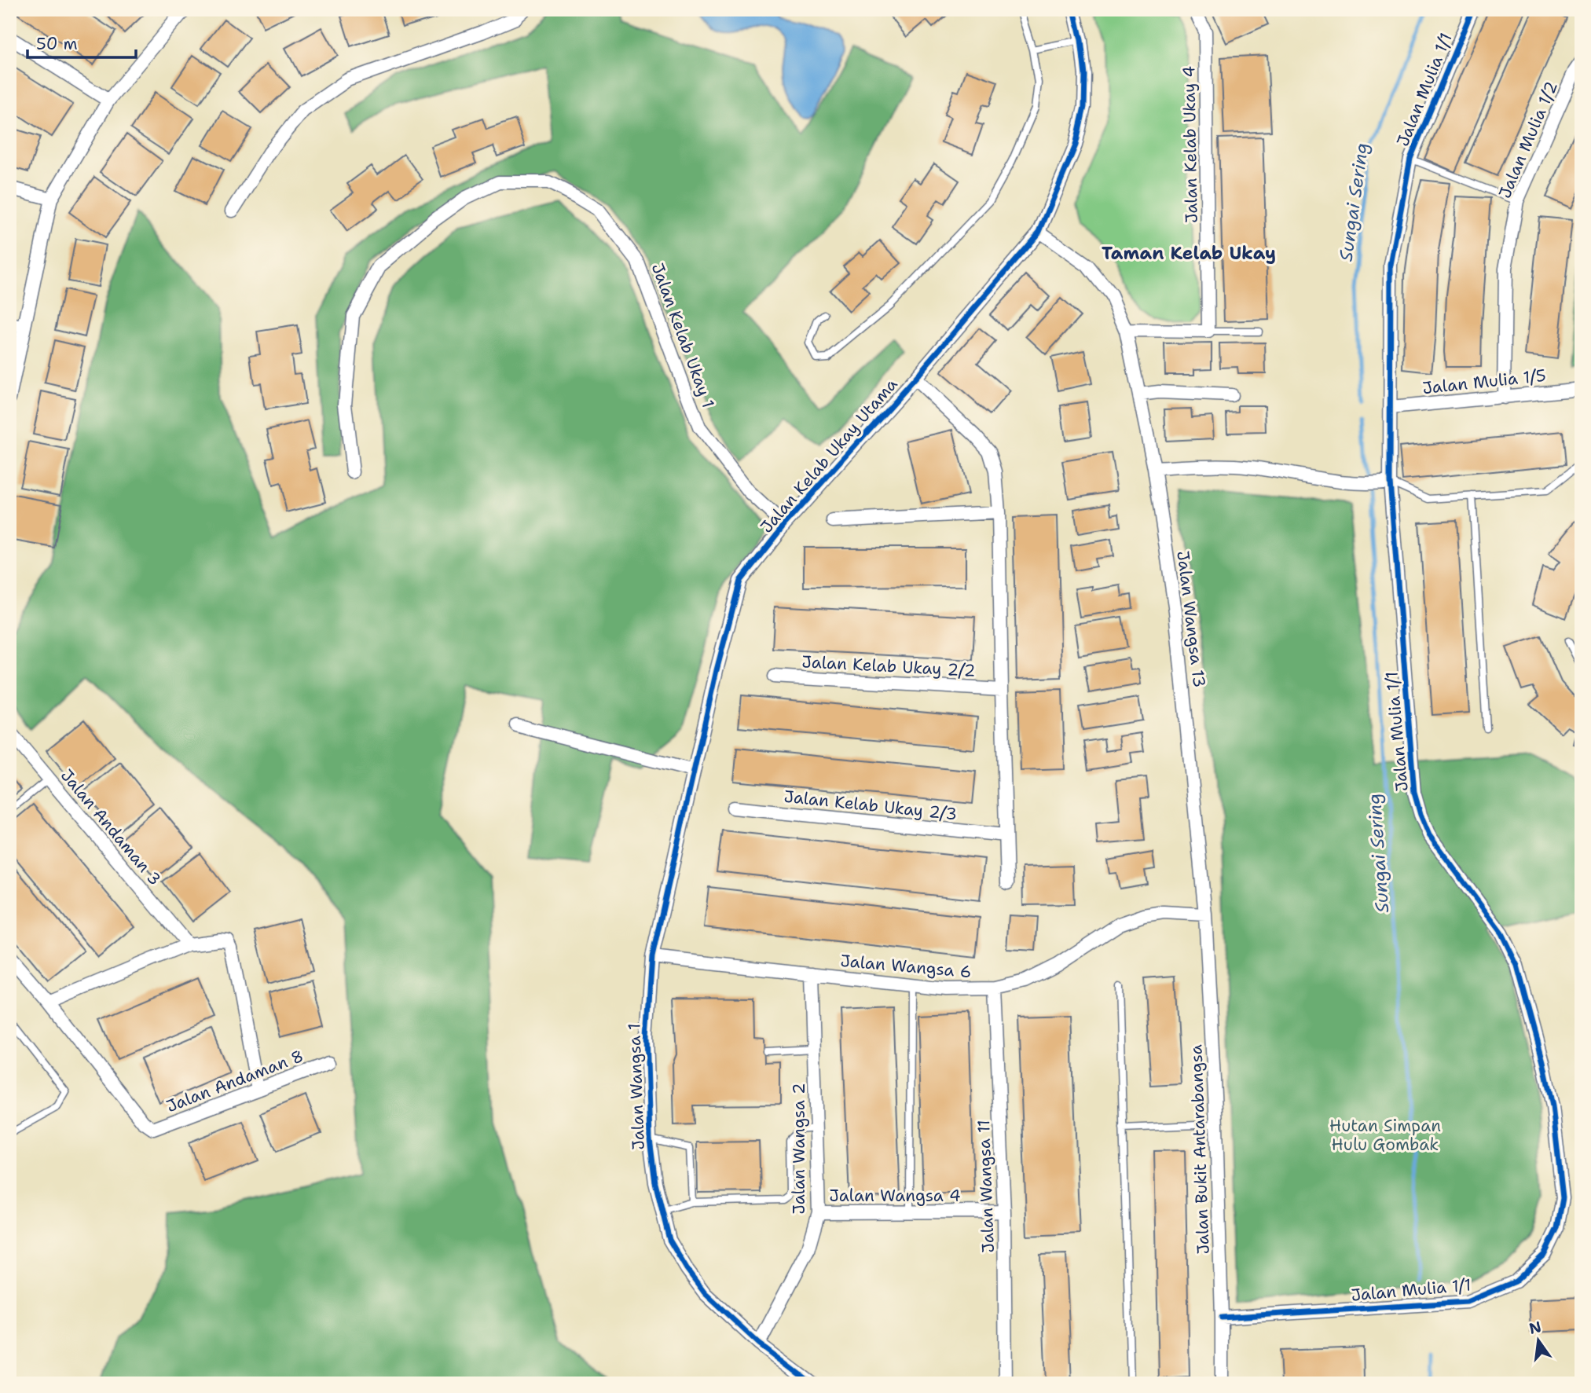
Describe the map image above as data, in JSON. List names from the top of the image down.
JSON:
{
  "streets": {
    "street": [
      "Jalan Mulia 1/1",
      "Jalan Mulia 1/2",
      "Jalan Kelab Ukay 4",
      "Jalan Kelab Ukay 1",
      "Jalan Mulia 1/5",
      "Jalan Kelab Ukay Utama",
      "Jalan Wangsa 13",
      "Jalan Kelab Ukay 2/2",
      "Jalan Kelab Ukay 2/3",
      "Jalan Andaman 3",
      "Jalan Wangsa 6",
      "Jalan Andaman 8",
      "Jalan Wangsa 1",
      "Jalan Wangsa 2",
      "Jalan Bukit Antarabangsa",
      "Jalan Wangsa 11",
      "Jalan Wangsa 4"
    ]
  },
  "crossings": [
    ["Jalan Mulia 1/1", "Jalan Mulia 1/5"],
    ["Jalan Mulia 1/1", "Jalan Bukit Antarabangsa"],
    ["Jalan Mulia 1/2", "Jalan Mulia 1/5"],
    ["Jalan Kelab Ukay 1", "Jalan Kelab Ukay Utama"],
    ["Jalan Kelab Ukay Utama", "Jalan Wangsa 13"],
    ["Jalan Kelab Ukay Utama", "Jalan Kelab Ukay 2/2"],
    ["Jalan Kelab Ukay Utama", "Jalan Kelab Ukay 2/3"],
    ["Jalan Kelab Ukay Utama", "Jalan Wangsa 6"],
    ["Jalan Kelab Ukay Utama", "Jalan Wangsa 1"],
    ["Jalan Wangsa 13", "Jalan Wangsa 6"],
    ["Jalan Wangsa 13", "Jalan Bukit Antarabangsa"],
    ["Jalan Wangsa 6", "Jalan Wangsa 1"],
    ["Jalan Wangsa 6", "Jalan Wangsa 2"],
    ["Jalan Wangsa 6", "Jalan Bukit Antarabangsa"],
    ["Jalan Wangsa 6", "Jalan Wangsa 11"],
    ["Jalan Wangsa 1", "Jalan Wangsa 2"],
    ["Jalan Wangsa 2", "Jalan Wangsa 4"],
    ["Jalan Wangsa 11", "Jalan Wangsa 4"]
  ],
  "districts": ["Taman Kelab Ukay"],
  "water": ["Sungai Sering"],
  "parks": ["Hutan Simpan Hulu Gombak"],
  "scale_bar": "50 m",
  "north": "top"
}
